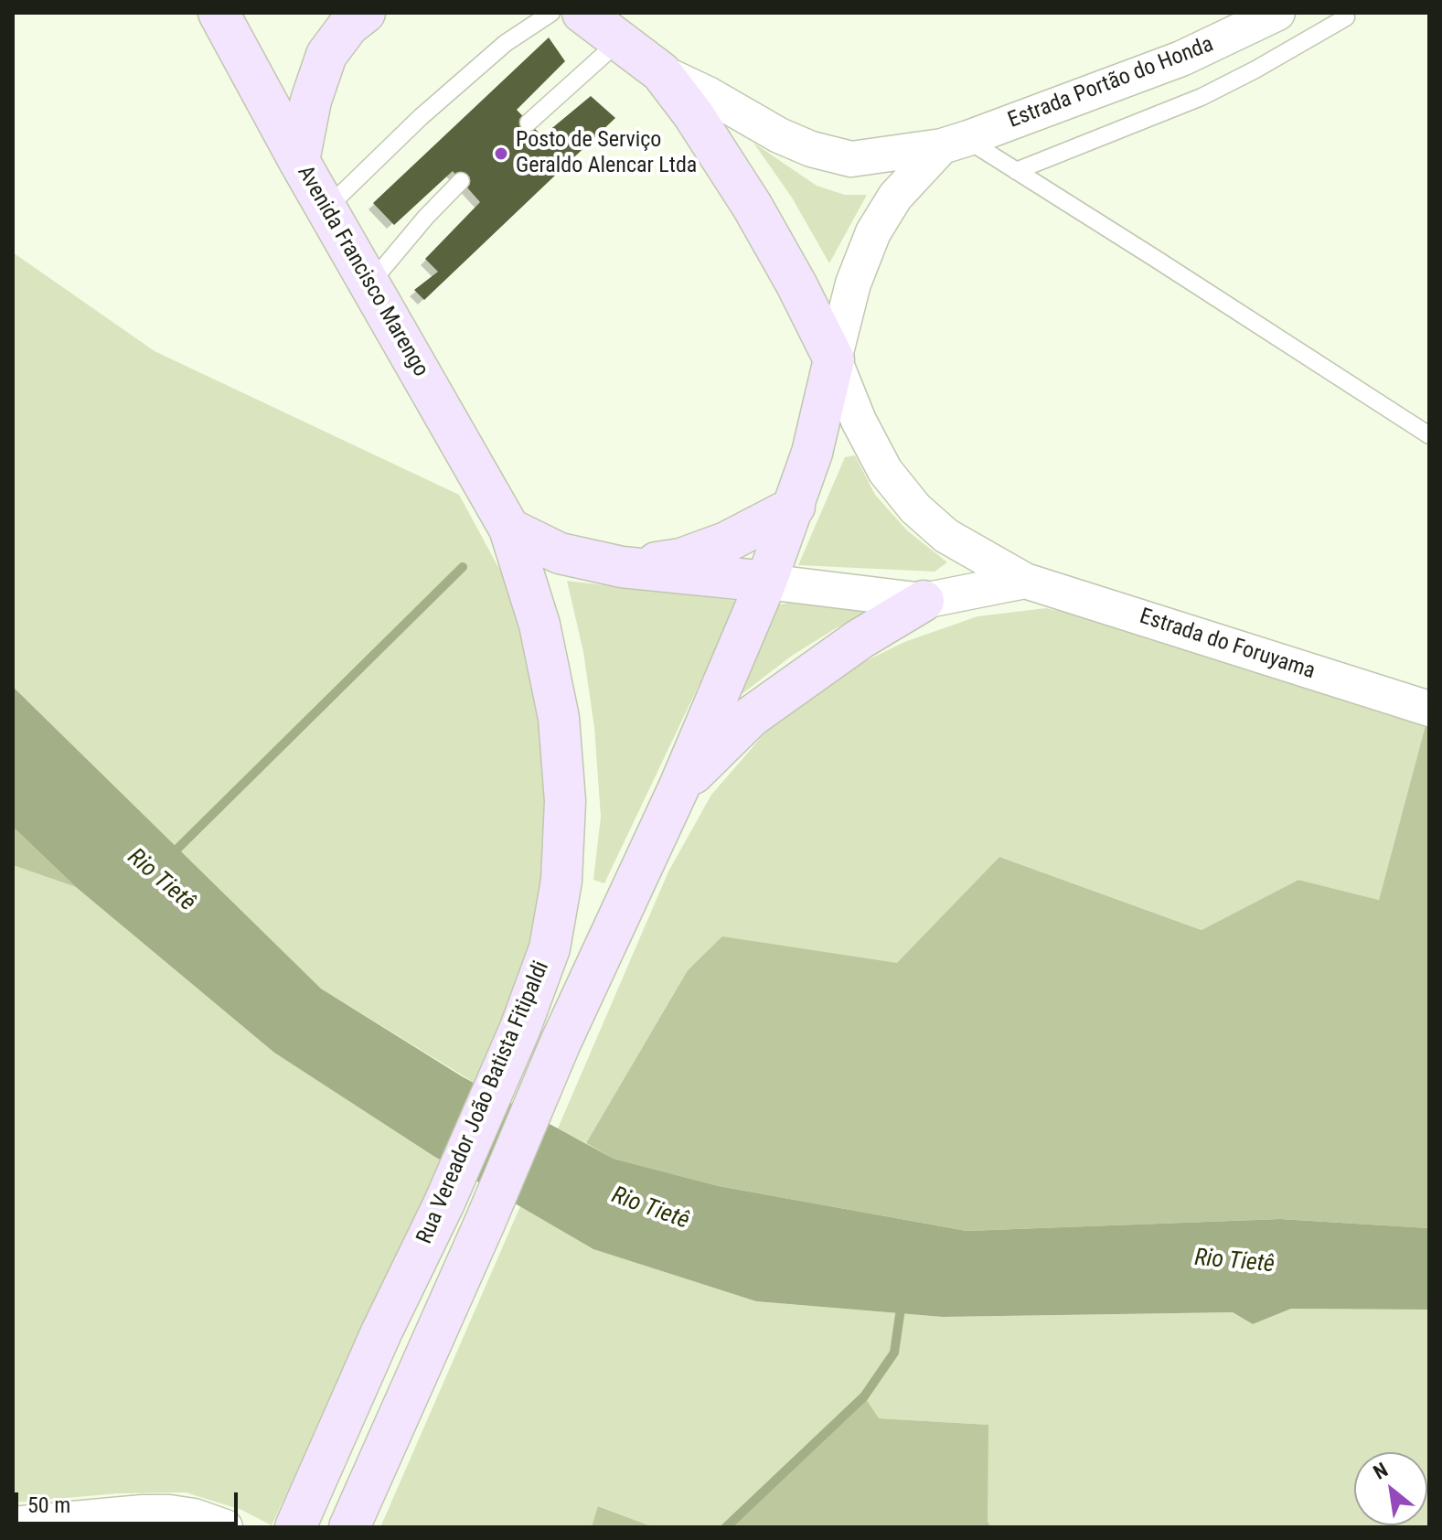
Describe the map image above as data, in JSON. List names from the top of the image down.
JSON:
{
  "streets": {
    "main road": ["Avenida Francisco Marengo", "Rua Vereador João Batista Fitipaldi"],
    "street": ["Estrada Portão do Honda", "Estrada do Foruyama"]
  },
  "crossings": [
    ["Avenida Francisco Marengo", "Rua Vereador João Batista Fitipaldi"]
  ],
  "water": ["Rio Tietê"],
  "places": ["Posto de Serviço Geraldo Alencar Ltda"],
  "scale_bar": "50 m",
  "north": "top left"
}
